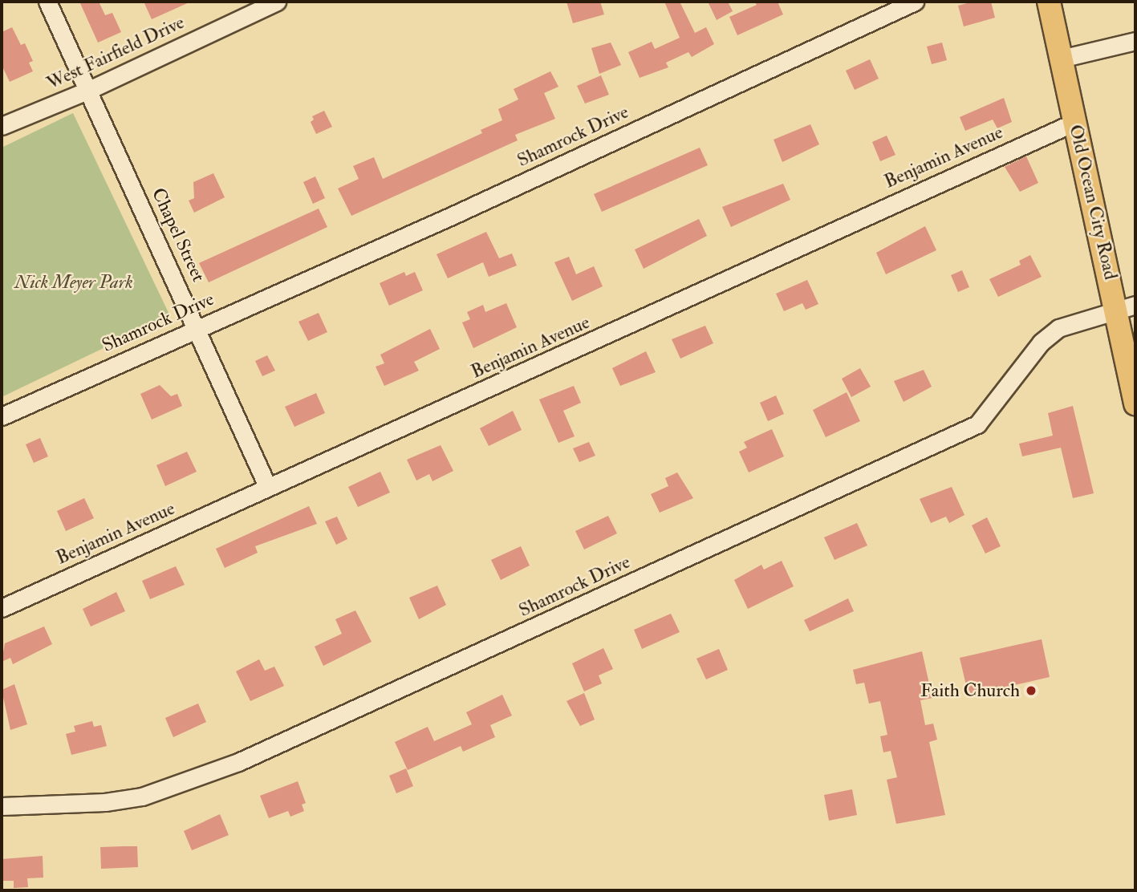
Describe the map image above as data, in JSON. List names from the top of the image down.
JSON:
{
  "streets": {
    "main road": ["Old Ocean City Road"],
    "street": [
      "West Fairfield Drive",
      "Shamrock Drive",
      "Benjamin Avenue",
      "Chapel Street"
    ]
  },
  "crossings": [
    ["West Fairfield Drive", "Chapel Street"],
    ["Shamrock Drive", "Old Ocean City Road"],
    ["Shamrock Drive", "Chapel Street"],
    ["Benjamin Avenue", "Old Ocean City Road"],
    ["Benjamin Avenue", "Chapel Street"]
  ],
  "parks": ["Nick Meyer Park"],
  "places": ["Faith Church"]
}
